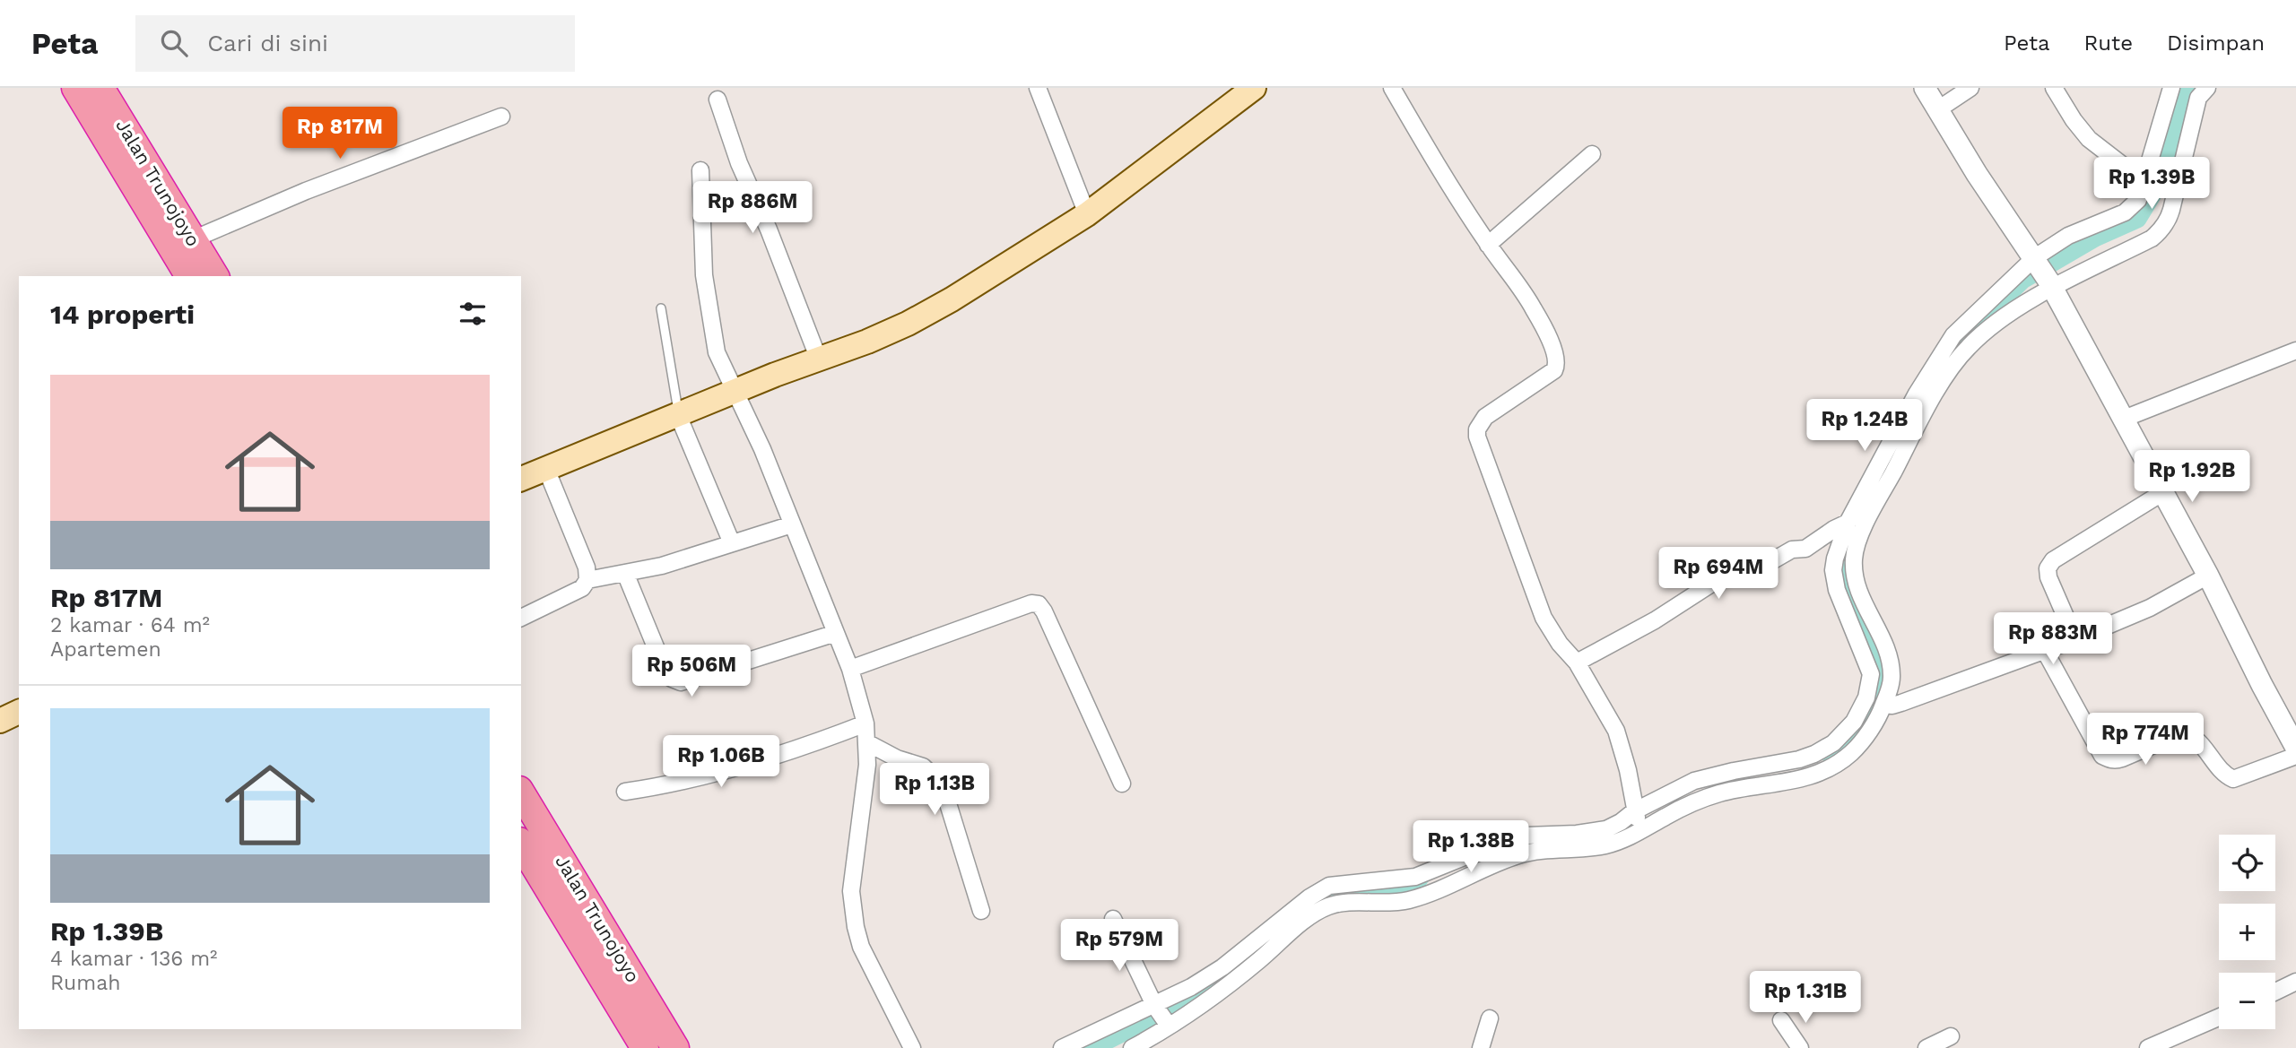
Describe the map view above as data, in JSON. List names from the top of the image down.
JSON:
{
  "streets": {
    "highway": ["Jalan Trunojoyo"]
  },
  "page": {
    "header": "Peta",
    "search": "Cari di sini",
    "nav": ["Peta", "Rute", "Disimpan"],
    "price": [
      "Rp 817M",
      "Rp 1.39B",
      "Rp 886M",
      "Rp 1.24B",
      "Rp 1.92B",
      "Rp 694M",
      "Rp 883M",
      "Rp 506M",
      "Rp 774M",
      "Rp 1.06B",
      "Rp 1.13B",
      "Rp 1.38B",
      "Rp 579M",
      "Rp 1.31B"
    ],
    "heading": "14 properti",
    "list": [
      {
        "name": "Rp 817M",
        "note": "2 kamar · 64 m² · Apartemen"
      },
      {
        "name": "Rp 1.39B",
        "note": "4 kamar · 136 m² · Rumah"
      }
    ],
    "map_buttons": ["+", "−"]
  }
}
